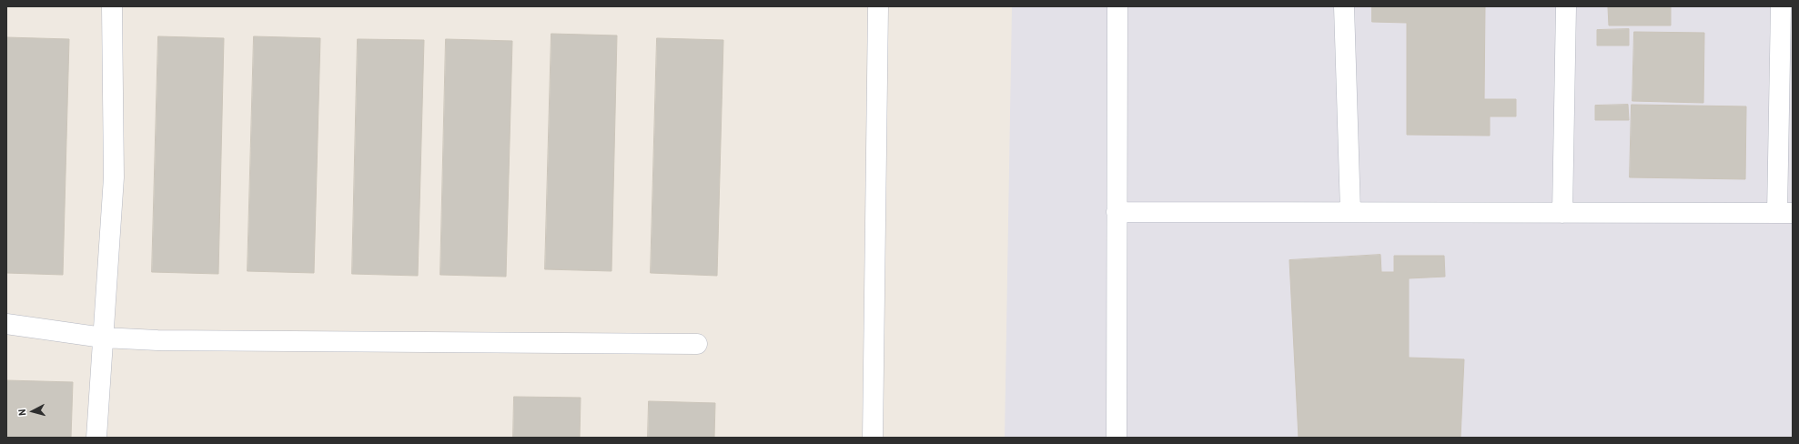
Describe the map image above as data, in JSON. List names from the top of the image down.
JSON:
{
  "north": "left"
}
